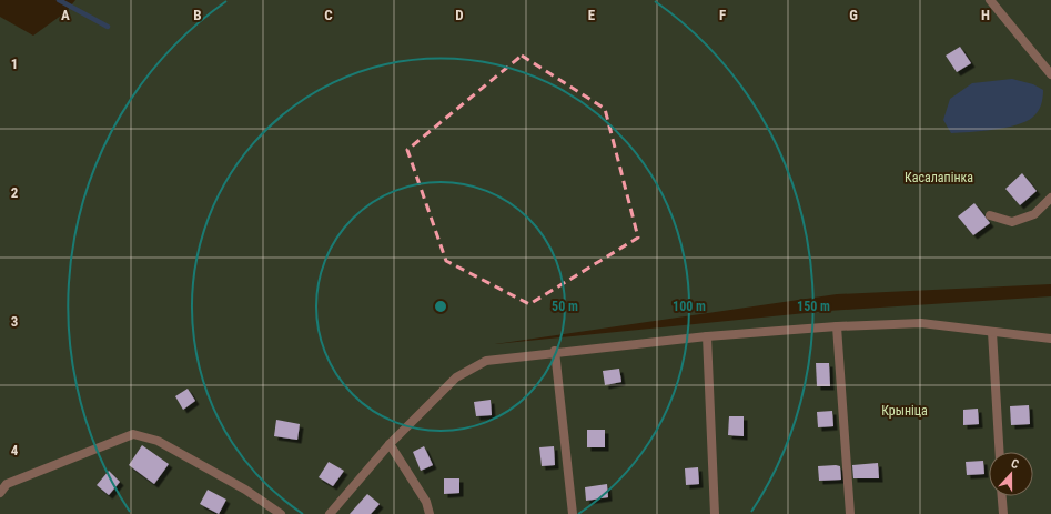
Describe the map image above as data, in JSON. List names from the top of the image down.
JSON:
{
  "parks": ["Касалапінка", "Крыніца"],
  "north": "top",
  "grid": {
    "columns": [
      "A",
      "B",
      "C",
      "D",
      "E",
      "F",
      "G",
      "H"
    ],
    "rows": [
      "1",
      "2",
      "3",
      "4"
    ]
  },
  "rings": ["50 m", "100 m", "150 m"]
}
